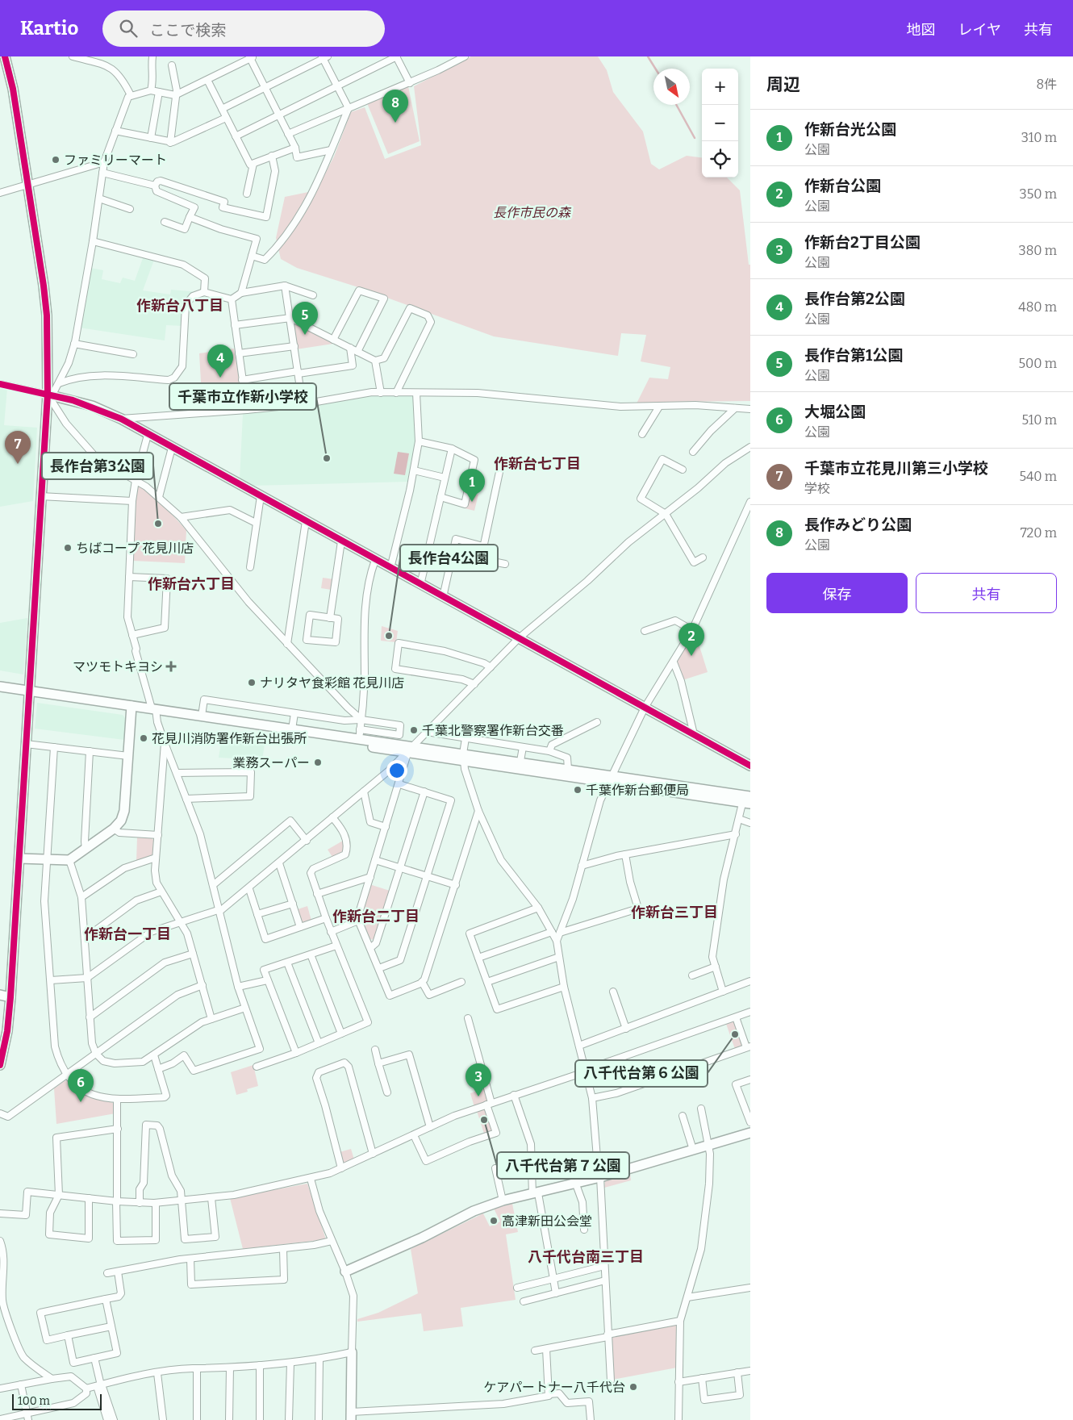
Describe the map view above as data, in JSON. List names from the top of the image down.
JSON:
{
  "districts": [
    "作新台八丁目",
    "作新台七丁目",
    "作新台六丁目",
    "作新台三丁目",
    "作新台二丁目",
    "作新台一丁目",
    "八千代台南三丁目"
  ],
  "parks": ["長作市民の森"],
  "places": {
    "other": [
      "ファミリーマート",
      "千葉市立作新小学校",
      "長作台第3公園",
      "ちばコープ 花見川店",
      "長作台4公園",
      "ナリタヤ食彩館 花見川店",
      "千葉北警察署作新台交番",
      "花見川消防署作新台出張所",
      "業務スーパー",
      "千葉作新台郵便局",
      "八千代台第６公園",
      "八千代台第７公園",
      "高津新田公会堂",
      "ケアパートナー八千代台"
    ],
    "health": ["マツモトキヨシ"]
  },
  "scale_bar": "100 m",
  "north": "bottom right",
  "page": {
    "header": "Kartio",
    "search": "ここで検索",
    "nav": ["地図", "レイヤ", "共有"],
    "heading": ["周辺", "8件"],
    "map_buttons": ["+", "−"],
    "pins": [
      "8",
      "5",
      "4",
      "7",
      "1",
      "2",
      "3",
      "6"
    ],
    "list": [
      {
        "mark": "1",
        "name": "作新台光公園",
        "note": "公園",
        "value": "310 m"
      },
      {
        "mark": "2",
        "name": "作新台公園",
        "note": "公園",
        "value": "350 m"
      },
      {
        "mark": "3",
        "name": "作新台2丁目公園",
        "note": "公園",
        "value": "380 m"
      },
      {
        "mark": "4",
        "name": "長作台第2公園",
        "note": "公園",
        "value": "480 m"
      },
      {
        "mark": "5",
        "name": "長作台第1公園",
        "note": "公園",
        "value": "500 m"
      },
      {
        "mark": "6",
        "name": "大堀公園",
        "note": "公園",
        "value": "510 m"
      },
      {
        "mark": "7",
        "name": "千葉市立花見川第三小学校",
        "note": "学校",
        "value": "540 m"
      },
      {
        "mark": "8",
        "name": "長作みどり公園",
        "note": "公園",
        "value": "720 m"
      }
    ],
    "buttons": ["保存", "共有"],
    "scale": "100 m"
  }
}
